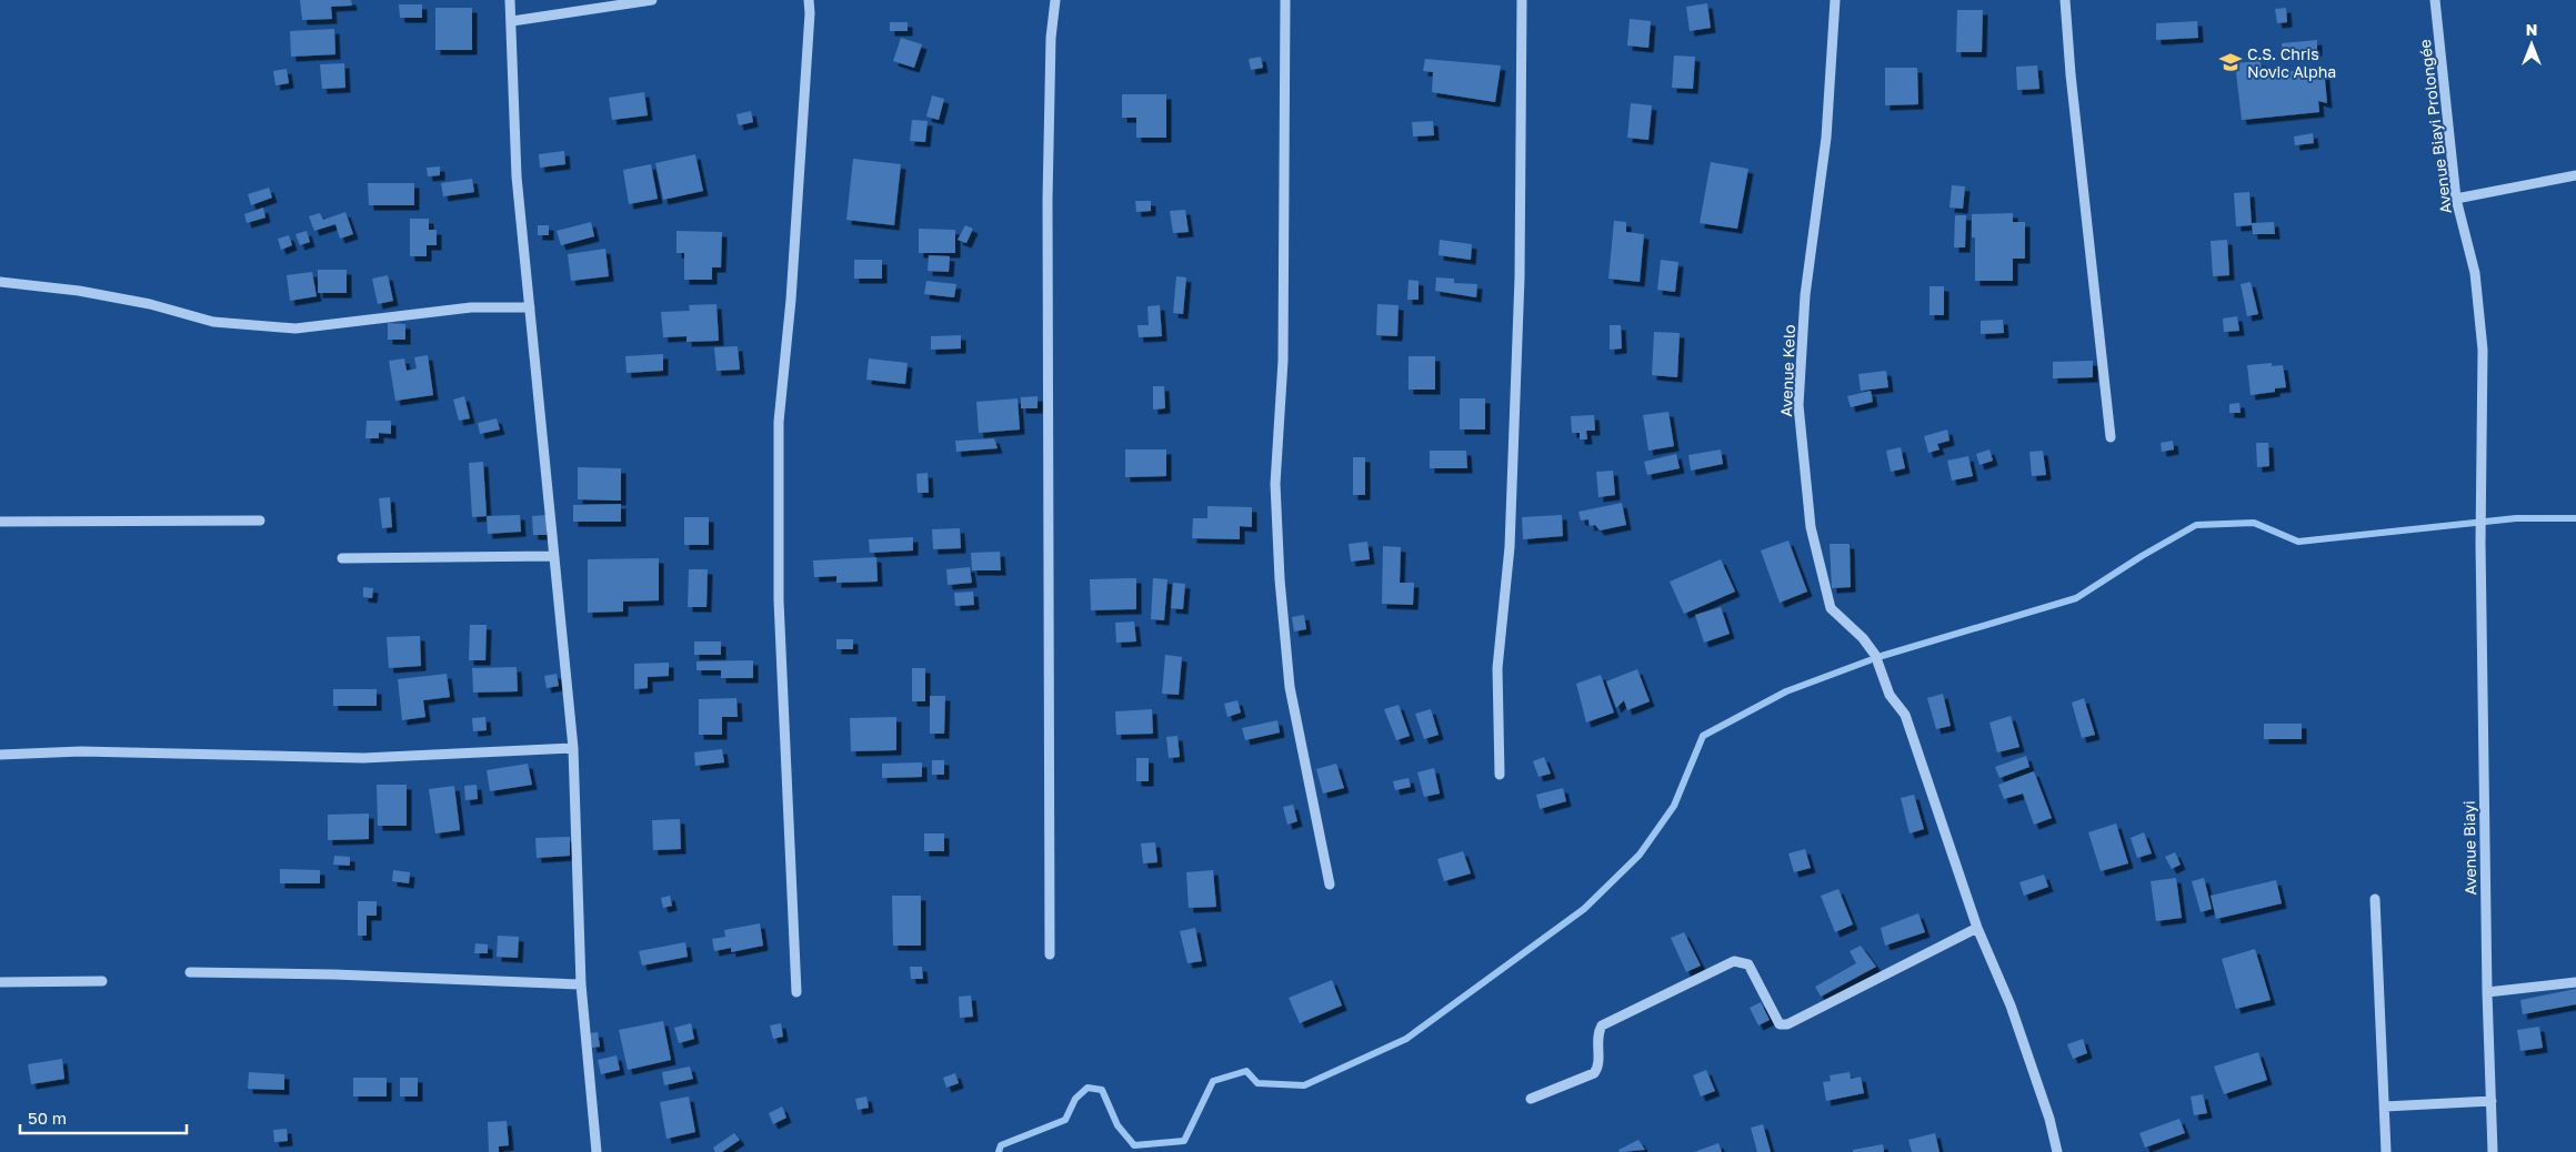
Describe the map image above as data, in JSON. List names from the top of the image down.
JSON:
{
  "streets": {
    "street": ["Avenue Biayi Prolongée", "Avenue Kelo", "Avenue Biayi"]
  },
  "crossings": [
    ["Avenue Biayi Prolongée", "Avenue Biayi"]
  ],
  "places": {
    "school or university": ["C.S. Chris Novic Alpha"]
  },
  "scale_bar": "50 m",
  "north": "top"
}
